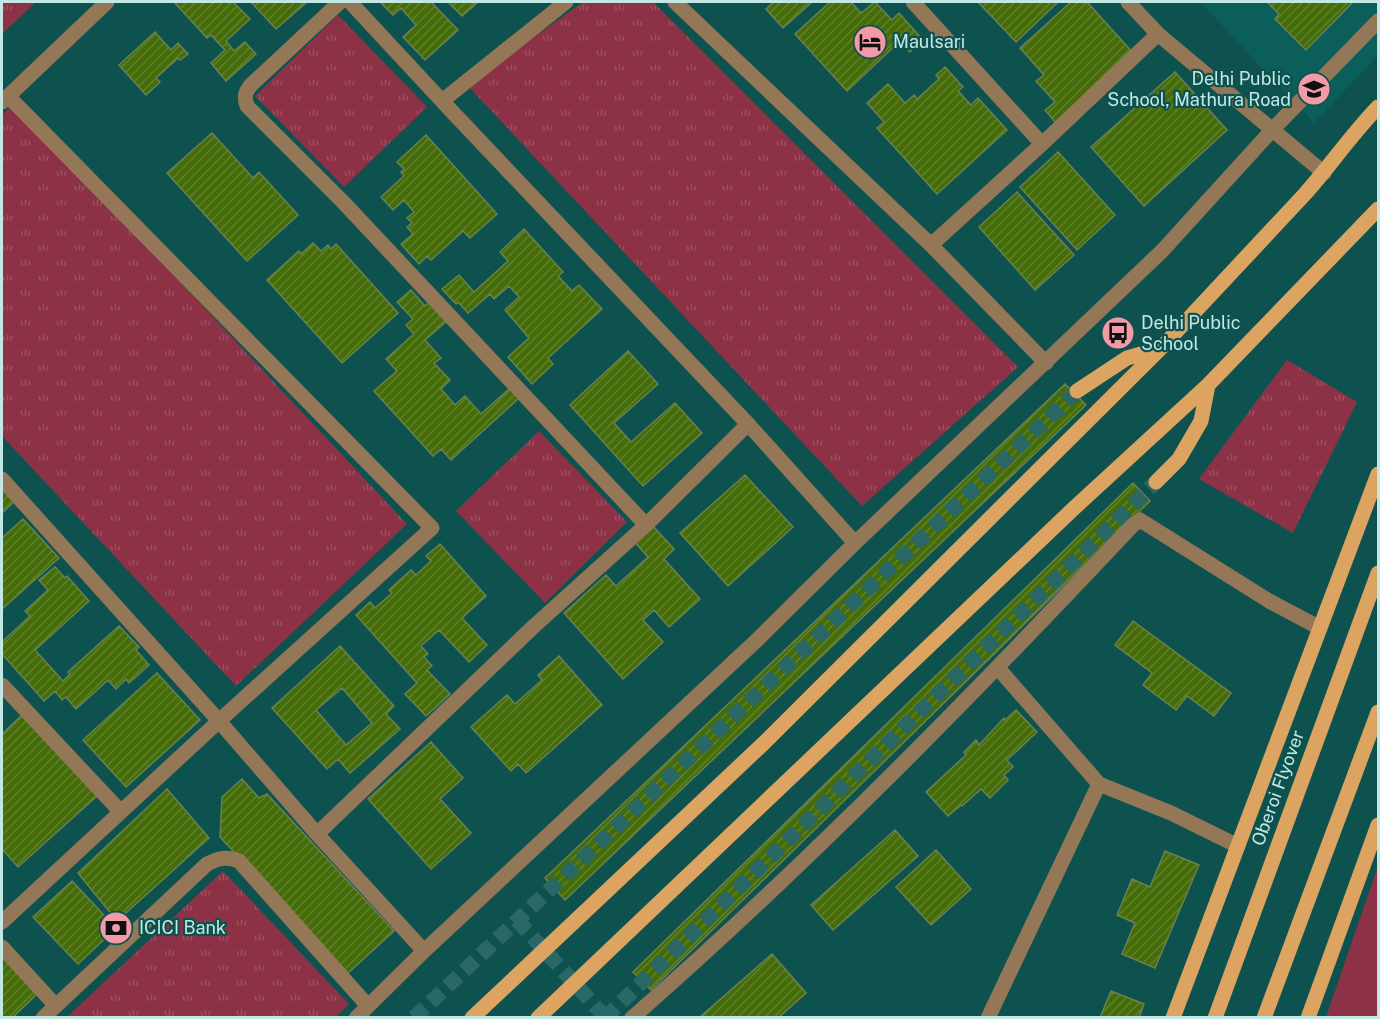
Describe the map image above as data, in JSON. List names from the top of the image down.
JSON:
{
  "streets": {
    "main road": ["Oberoi Flyover"]
  },
  "places": {
    "hotel": ["Maulsari"],
    "school or university": ["Delhi Public School, Mathura Road"],
    "bus stop": ["Delhi Public School"],
    "bank": ["ICICI Bank"]
  }
}
